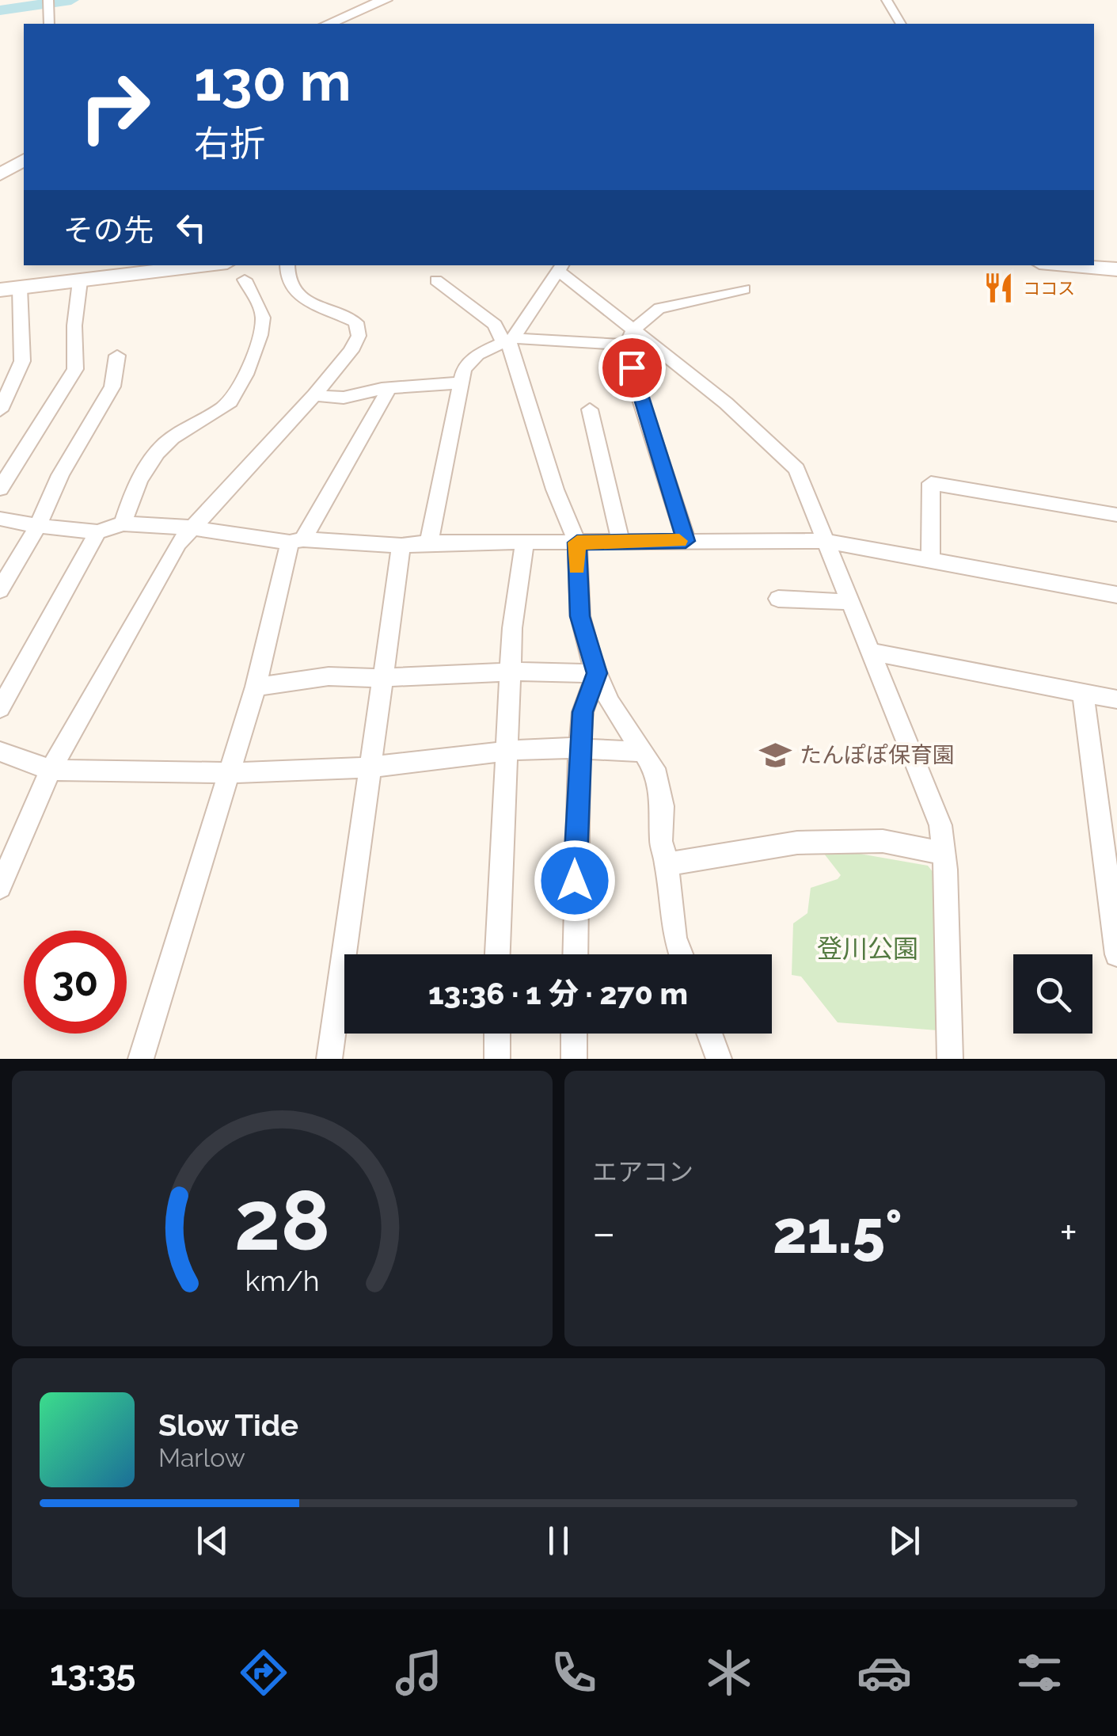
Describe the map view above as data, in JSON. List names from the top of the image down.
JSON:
{
  "parks": ["登川公園"],
  "places": {
    "restaurant": ["ココス"],
    "school or university": ["たんぽぽ保育園"]
  },
  "page": {
    "turn": ["130 m", "右折"],
    "then": "その先",
    "limit": "30",
    "trip": "13:36 · 1 分 · 270 m",
    "tile": "エアコン",
    "heat": ["−", "21.5°", "+"],
    "song": ["Slow Tide", "Marlow"],
    "tabs": "13:35",
    "gauge": ["28", "km/h"]
  }
}
